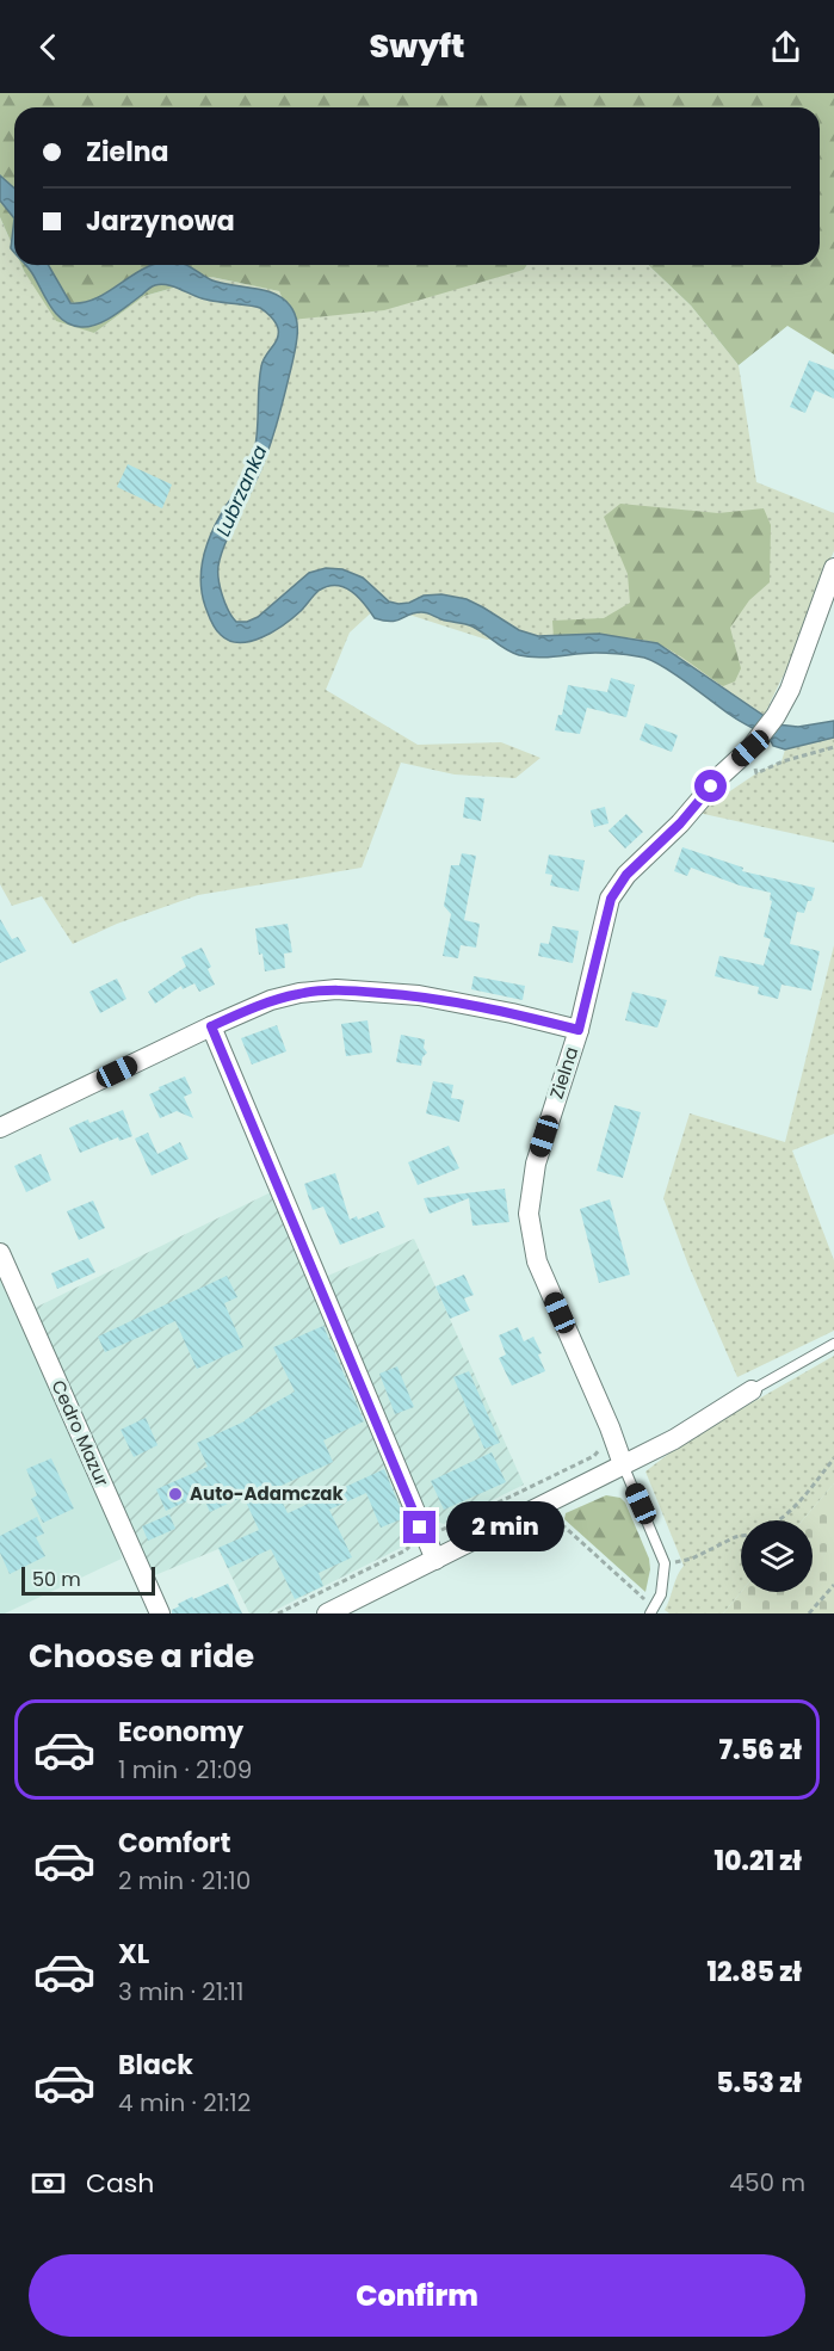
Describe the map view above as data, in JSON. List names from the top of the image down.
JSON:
{
  "streets": {
    "street": ["Zielna", "Cedro Mazur"]
  },
  "water": ["Lubrzanka"],
  "places": ["Auto-Adamczak"],
  "scale_bar": "50 m",
  "page": {
    "header": "Swyft",
    "banner": ["Zielna", "Jarzynowa"],
    "bubble": "2 min",
    "scale": "50 m",
    "heading": "Choose a ride",
    "list": [
      {
        "name": "Economy",
        "note": "1 min · 21:09",
        "value": "7.56 zł"
      },
      {
        "name": "Comfort",
        "note": "2 min · 21:10",
        "value": "10.21 zł"
      },
      {
        "name": "XL",
        "note": "3 min · 21:11",
        "value": "12.85 zł"
      },
      {
        "name": "Black",
        "note": "4 min · 21:12",
        "value": "5.53 zł"
      }
    ],
    "pay": ["Cash", "450 m"],
    "buttons": "Confirm"
  }
}
